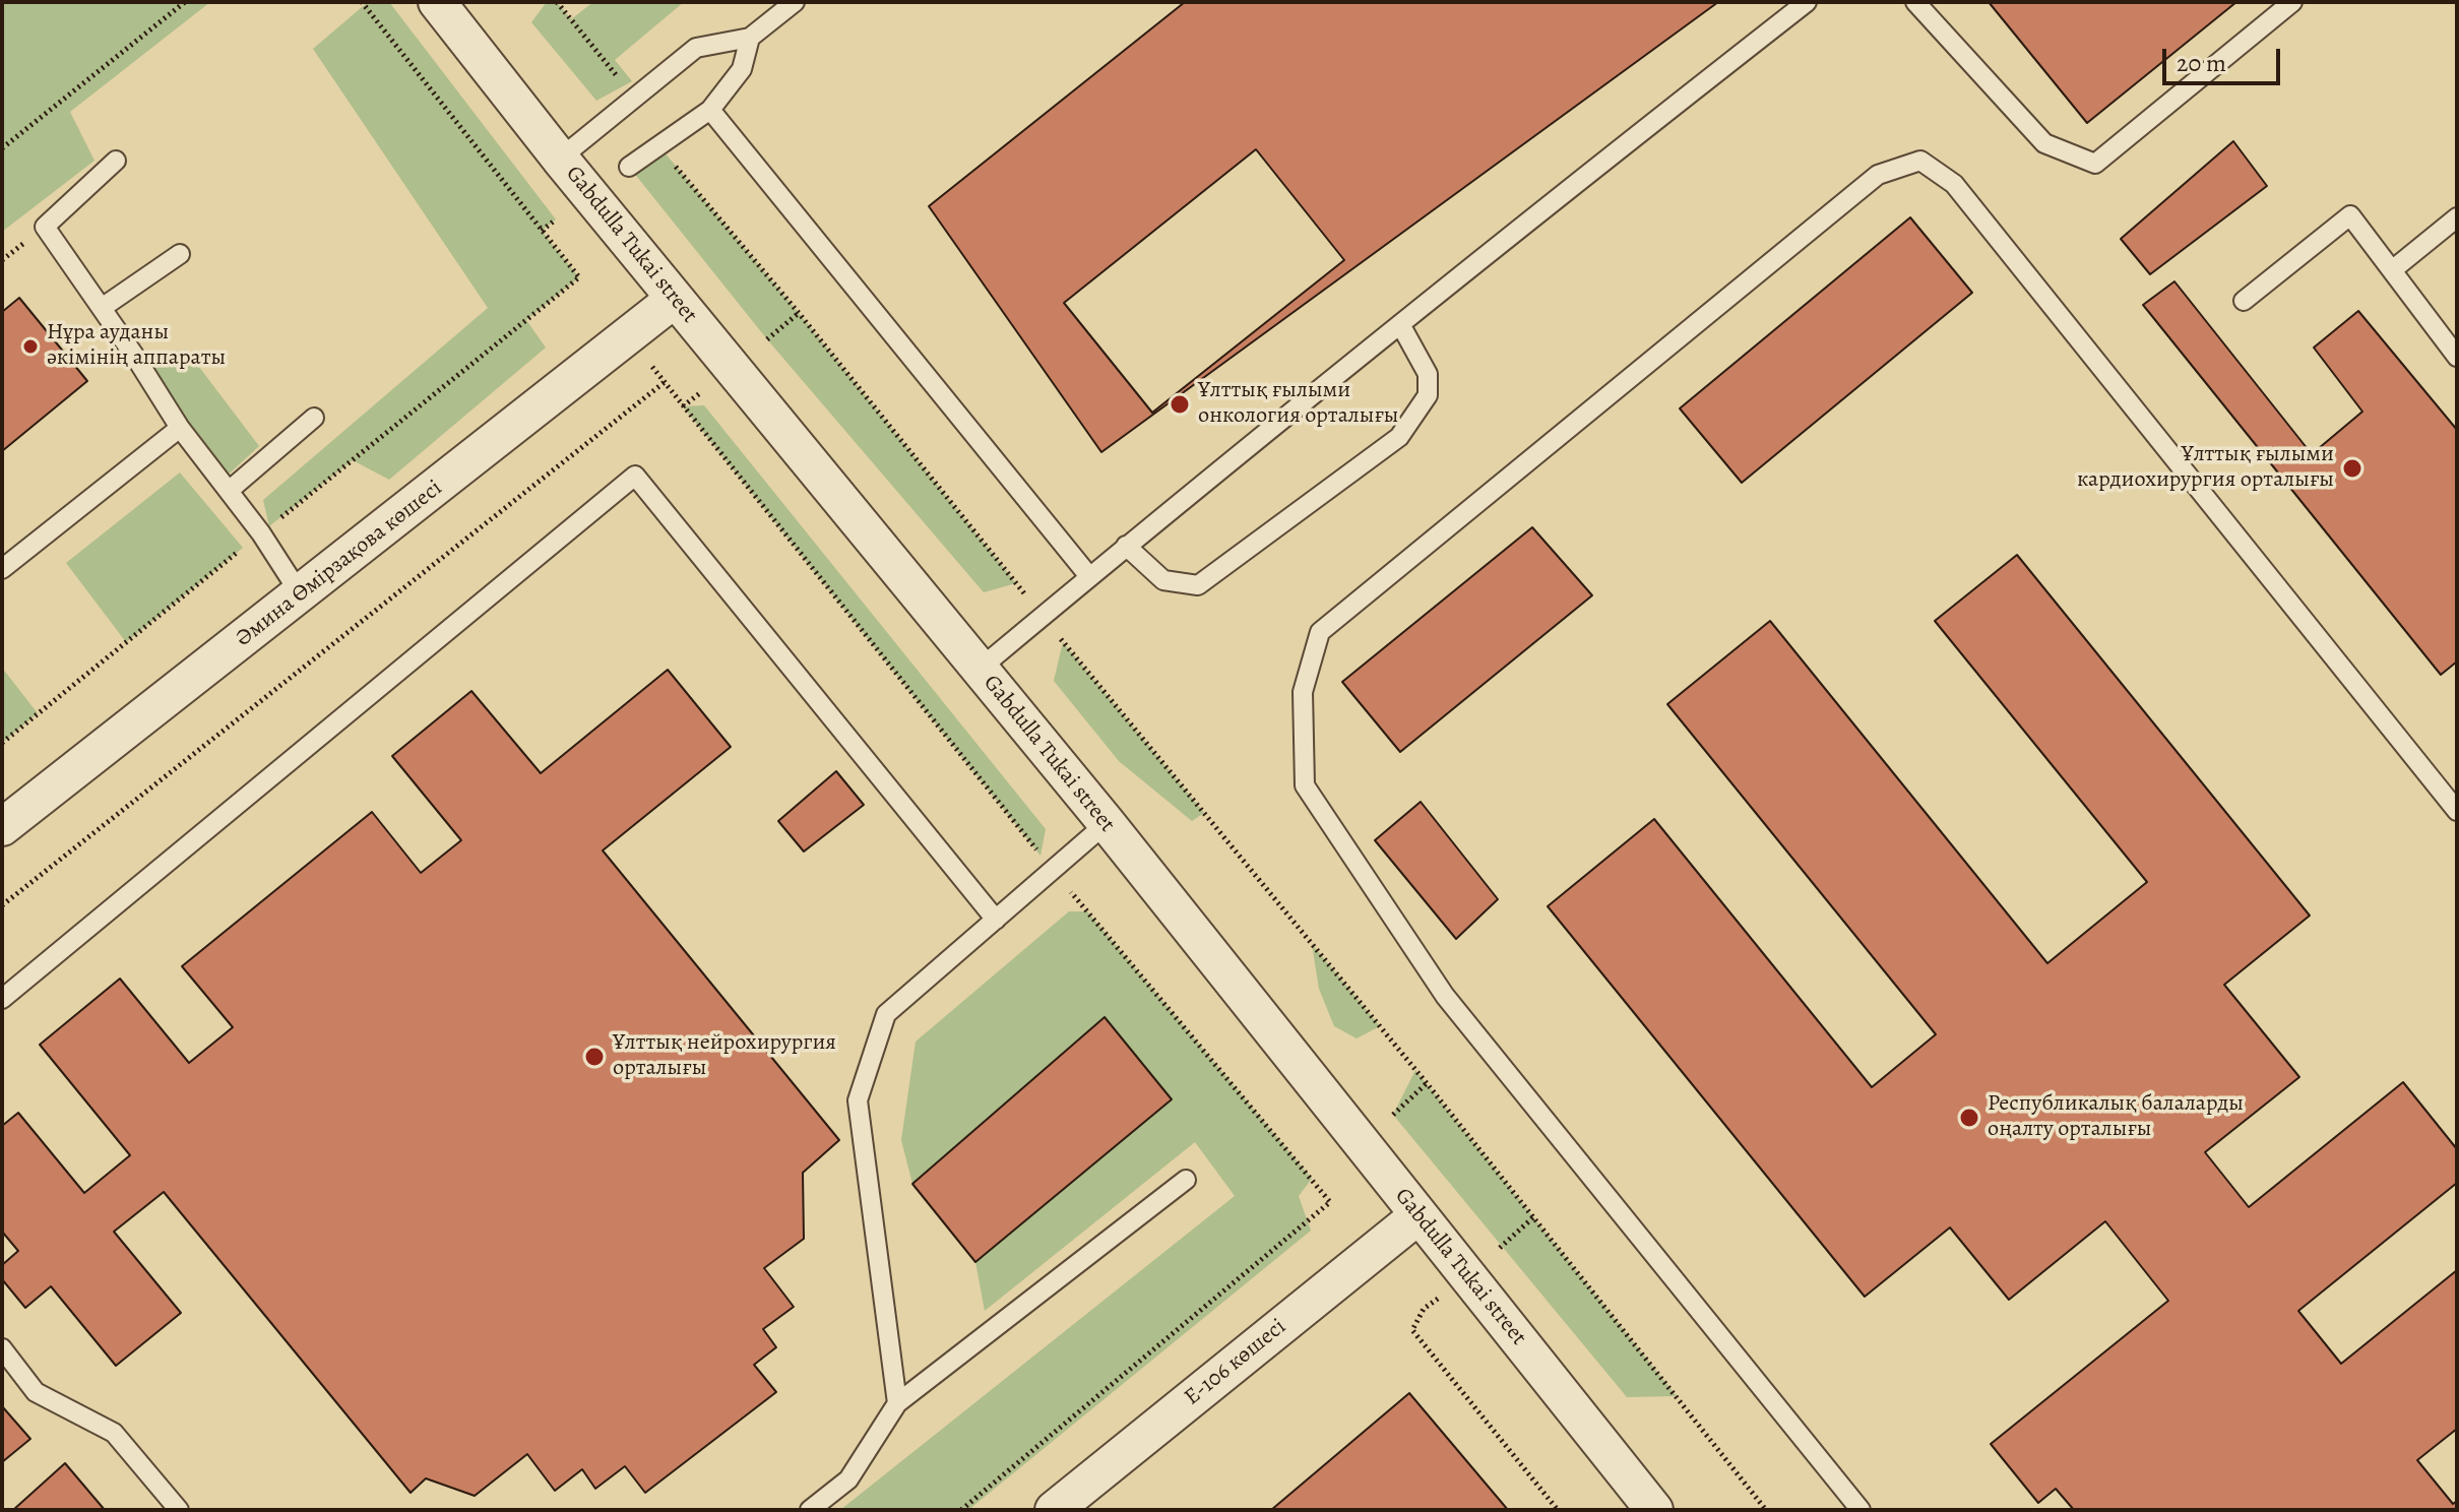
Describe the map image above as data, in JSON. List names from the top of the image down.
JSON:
{
  "streets": {
    "street": ["Gabdulla Tukai street", "Әмина Өмірзақова көшесі", "Е-106 көшесі"]
  },
  "crossings": [
    ["Gabdulla Tukai street", "Әмина Өмірзақова көшесі"],
    ["Gabdulla Tukai street", "Е-106 көшесі"]
  ],
  "places": [
    "Нұра ауданы әкімінің аппараты",
    "Ұлттық ғылыми онкология орталығы",
    "Ұлттық ғылыми кардиохирургия орталығы",
    "Ұлттық нейрохирургия орталығы",
    "Республикалық балаларды оңалту орталығы"
  ],
  "scale_bar": "20 m"
}
